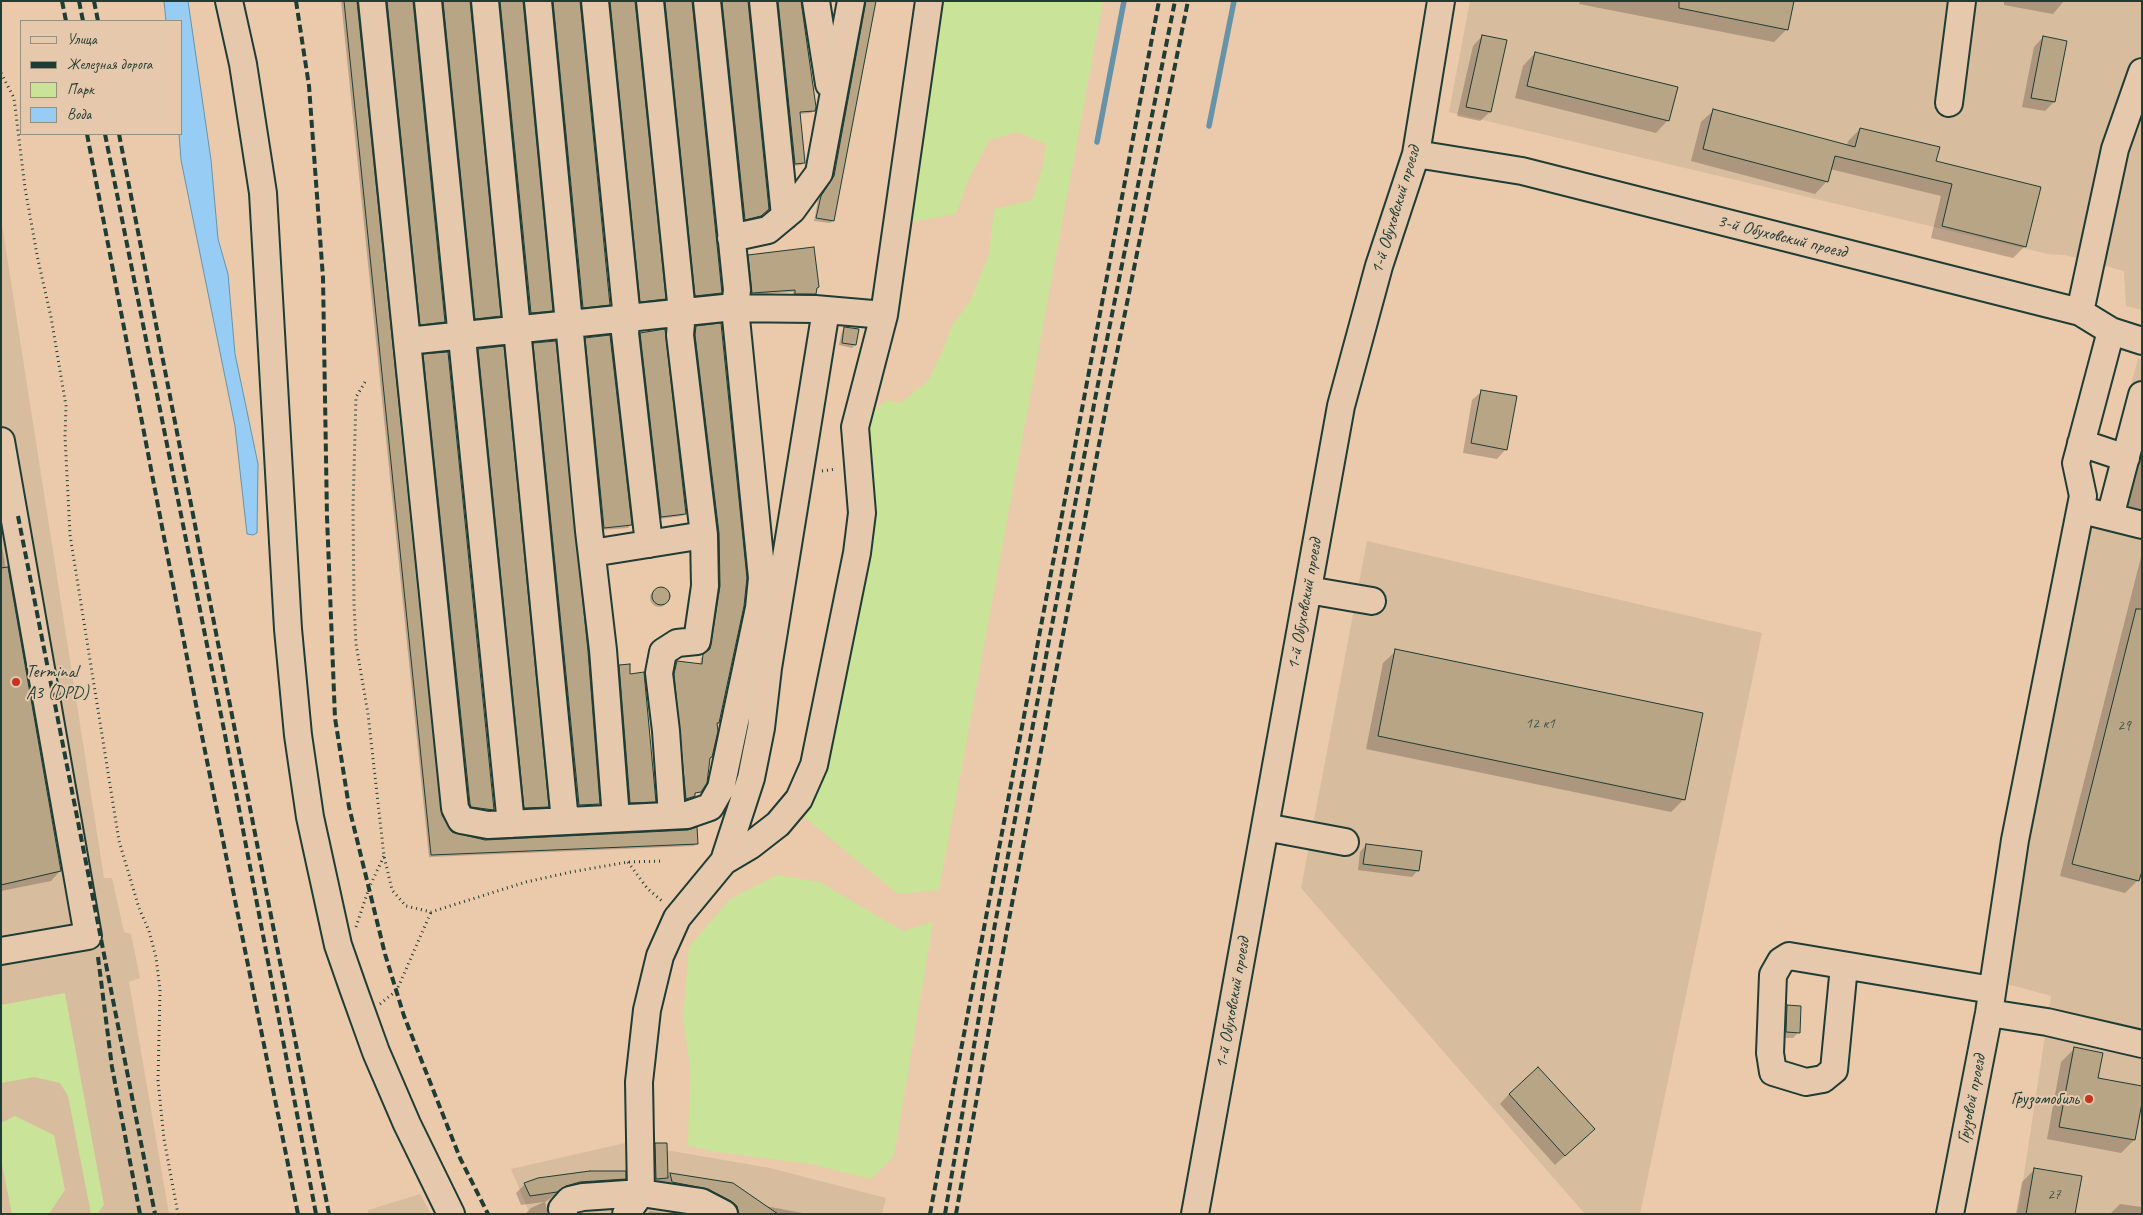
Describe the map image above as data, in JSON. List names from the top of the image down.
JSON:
{
  "streets": {
    "street": ["1-й Обуховский проезд", "3-й Обуховский проезд", "Грузовой проезд"]
  },
  "crossings": [
    ["1-й Обуховский проезд", "3-й Обуховский проезд"],
    ["3-й Обуховский проезд", "Грузовой проезд"]
  ],
  "places": ["Terminal A3 (DPD)", "Грузомобиль"],
  "house_numbers": ["12 к1", "29", "27"],
  "legend": [
    "Улица",
    "Железная дорога",
    "Парк",
    "Вода"
  ]
}
